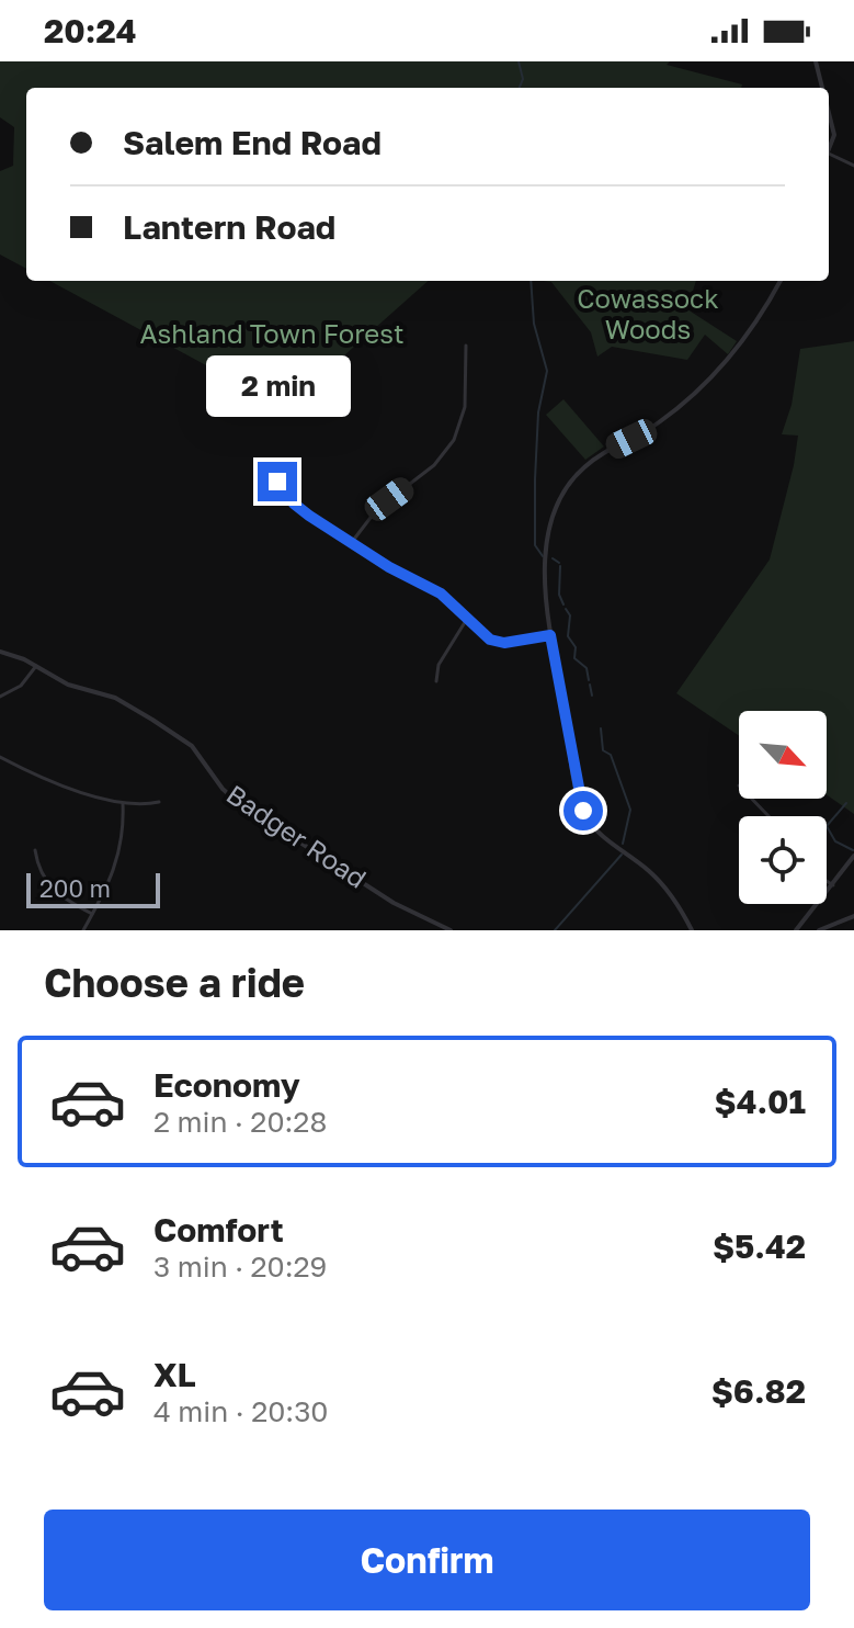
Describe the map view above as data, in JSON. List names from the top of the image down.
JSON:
{
  "streets": {
    "street": ["Badger Road"]
  },
  "parks": ["Cowassock Woods", "Ashland Town Forest"],
  "scale_bar": "200 m",
  "north": "bottom right",
  "page": {
    "status": "20:24",
    "banner": ["Salem End Road", "Lantern Road"],
    "bubble": "2 min",
    "scale": "200 m",
    "heading": "Choose a ride",
    "list": [
      {
        "name": "Economy",
        "note": "2 min · 20:28",
        "value": "$4.01"
      },
      {
        "name": "Comfort",
        "note": "3 min · 20:29",
        "value": "$5.42"
      },
      {
        "name": "XL",
        "note": "4 min · 20:30",
        "value": "$6.82"
      }
    ],
    "buttons": "Confirm"
  }
}
